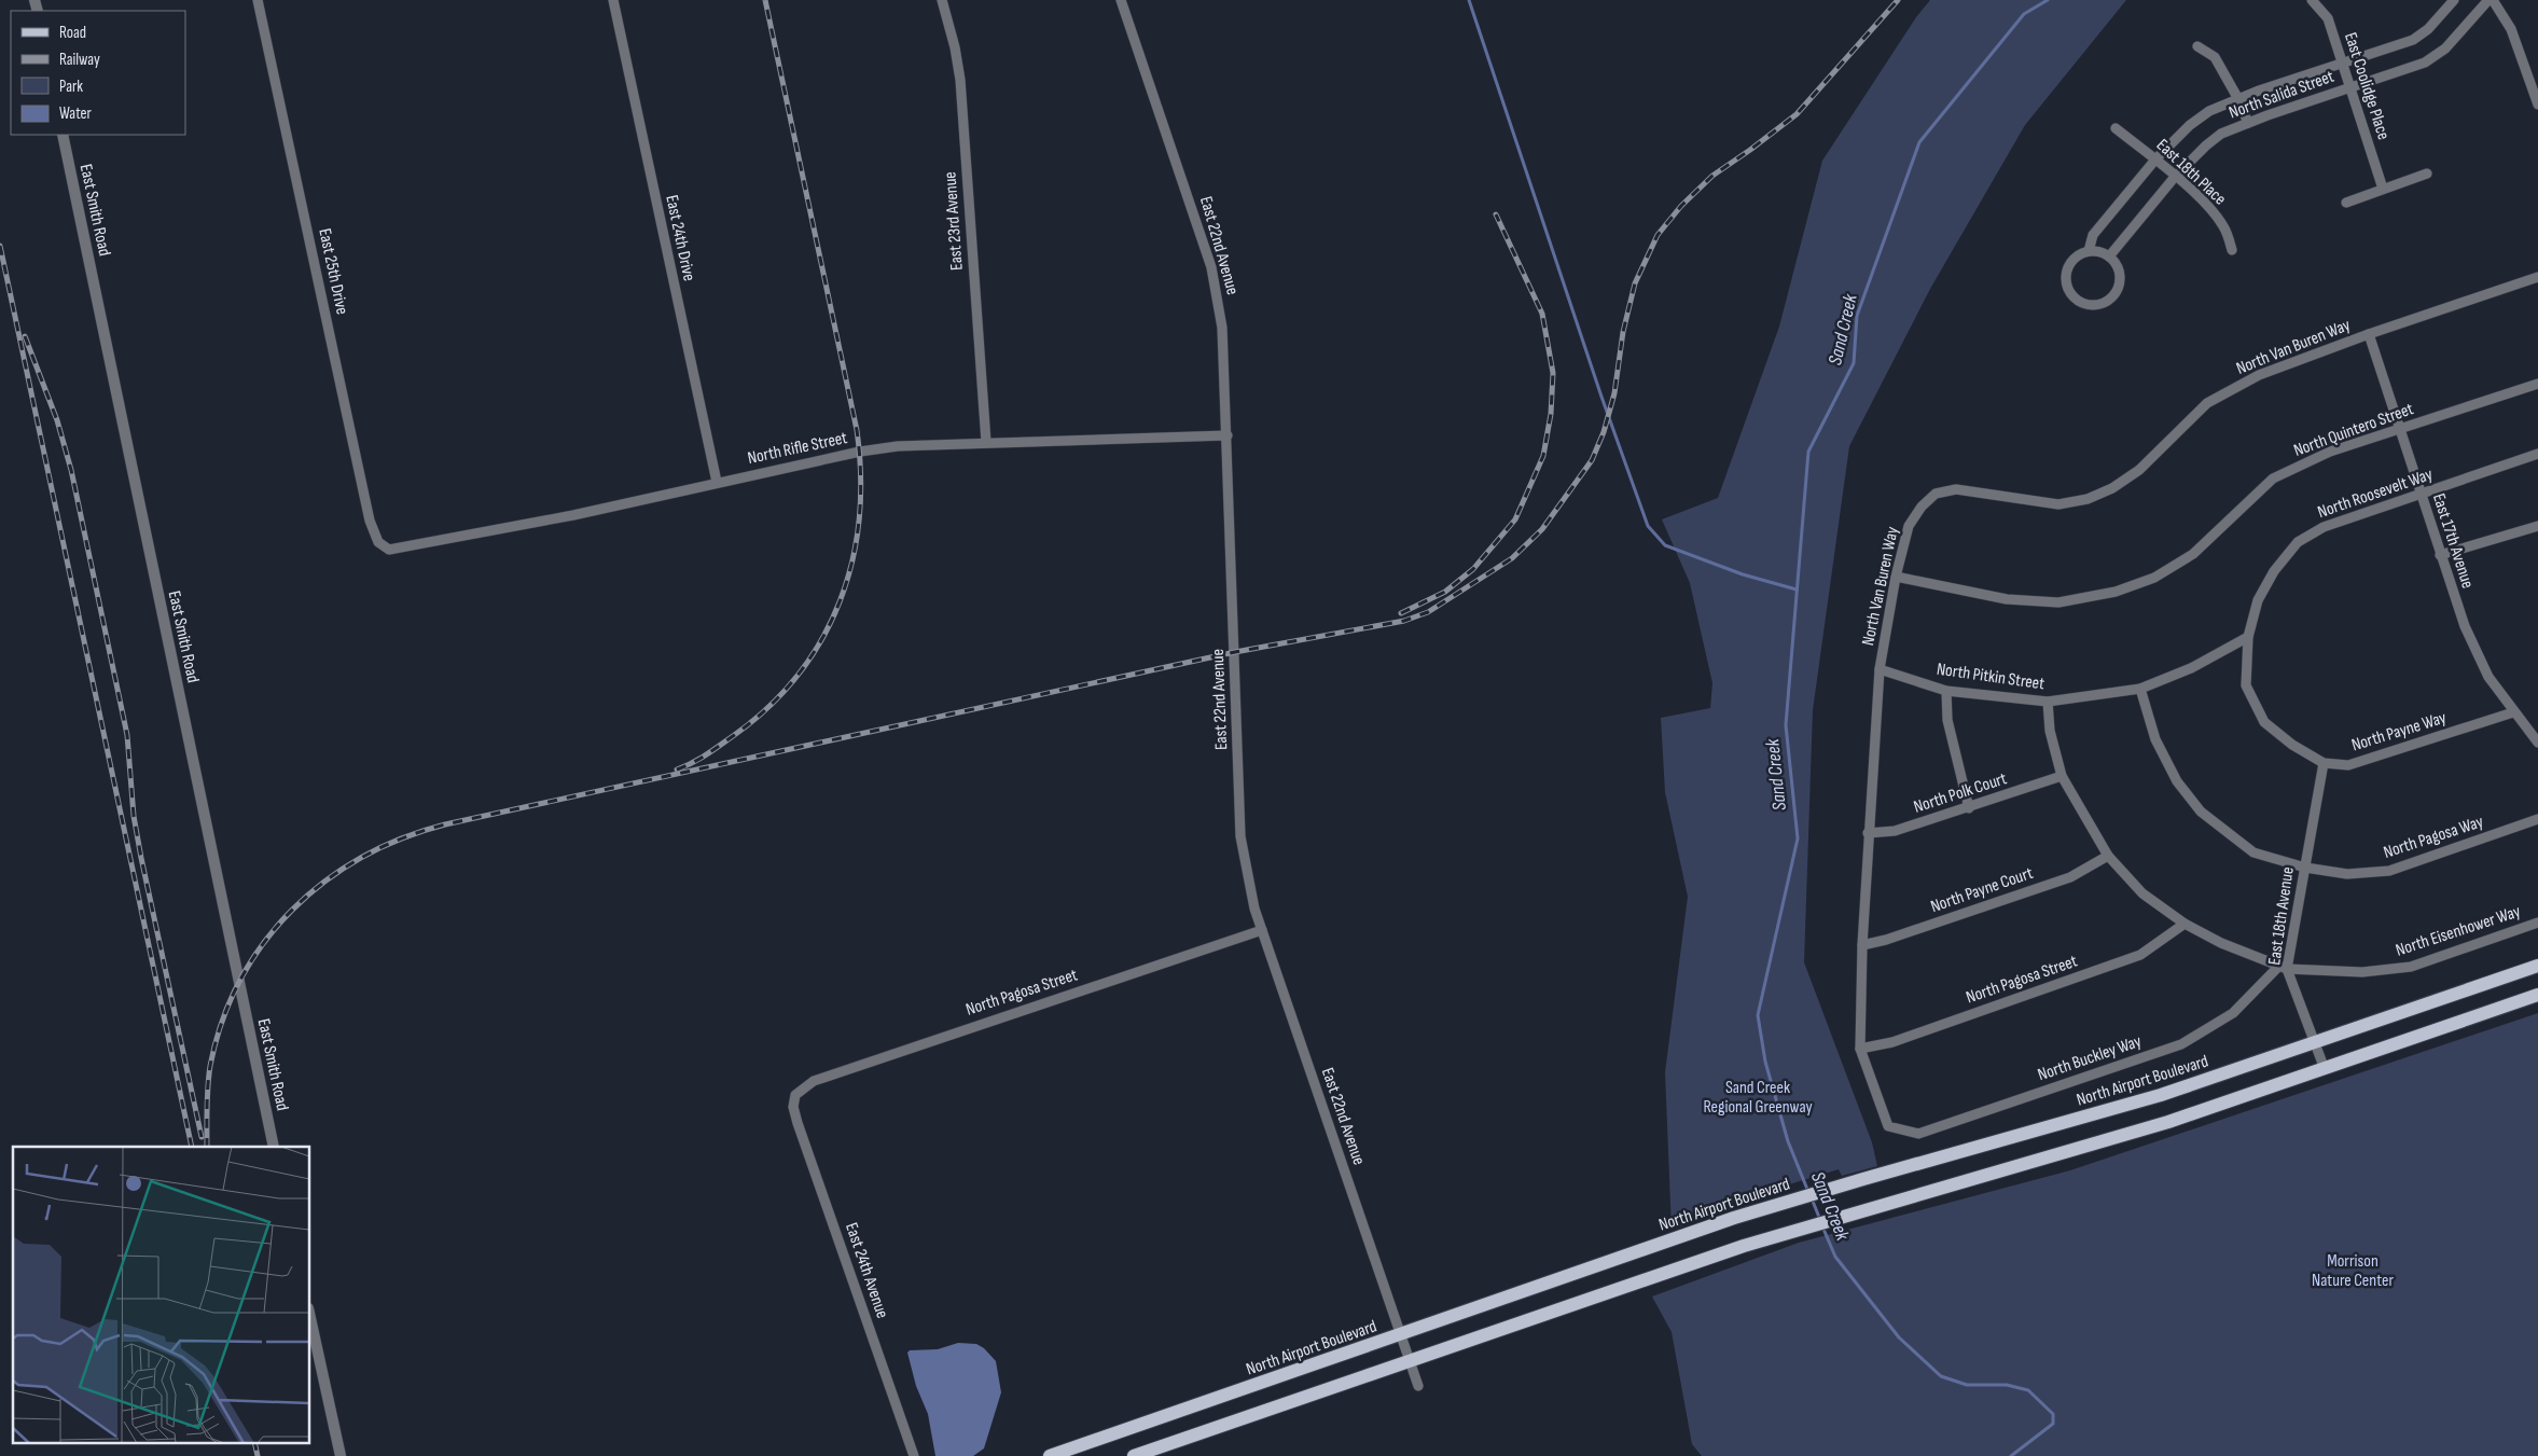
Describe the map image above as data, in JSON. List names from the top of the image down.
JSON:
{
  "streets": {
    "main road": ["North Airport Boulevard"],
    "street": [
      "East Coolidge Place",
      "North Salida Street",
      "East 18th Place",
      "East Smith Road",
      "East 23rd Avenue",
      "East 24th Drive",
      "East 22nd Avenue",
      "East 25th Drive",
      "North Van Buren Way",
      "North Quintero Street",
      "North Rifle Street",
      "North Roosevelt Way",
      "East 17th Avenue",
      "North Pitkin Street",
      "North Payne Way",
      "North Polk Court",
      "North Pagosa Way",
      "North Payne Court",
      "East 18th Avenue",
      "North Eisenhower Way",
      "North Pagosa Street",
      "North Buckley Way",
      "East 24th Avenue"
    ]
  },
  "crossings": [
    ["East Coolidge Place", "North Salida Street"],
    ["North Salida Street", "East 18th Place"],
    ["East 23rd Avenue", "North Rifle Street"],
    ["East 24th Drive", "North Rifle Street"],
    ["East 22nd Avenue", "North Rifle Street"],
    ["East 22nd Avenue", "North Pagosa Street"],
    ["East 22nd Avenue", "North Airport Boulevard"],
    ["East 25th Drive", "North Rifle Street"],
    ["North Van Buren Way", "North Quintero Street"],
    ["North Van Buren Way", "East 17th Avenue"],
    ["North Van Buren Way", "North Pitkin Street"],
    ["North Van Buren Way", "North Polk Court"],
    ["North Van Buren Way", "North Payne Court"],
    ["North Van Buren Way", "North Pagosa Street"],
    ["North Van Buren Way", "North Buckley Way"],
    ["North Quintero Street", "East 17th Avenue"],
    ["North Roosevelt Way", "East 17th Avenue"],
    ["North Roosevelt Way", "North Pitkin Street"],
    ["North Roosevelt Way", "North Payne Way"],
    ["East 17th Avenue", "North Payne Way"],
    ["North Pitkin Street", "North Payne Way"],
    ["North Pitkin Street", "North Pagosa Way"],
    ["North Pitkin Street", "North Eisenhower Way"],
    ["North Payne Way", "East 18th Avenue"],
    ["North Polk Court", "North Eisenhower Way"],
    ["North Pagosa Way", "East 18th Avenue"],
    ["North Payne Court", "North Eisenhower Way"],
    ["East 18th Avenue", "North Eisenhower Way"],
    ["East 18th Avenue", "North Buckley Way"],
    ["East 18th Avenue", "North Airport Boulevard"],
    ["North Eisenhower Way", "North Pagosa Street"],
    ["North Eisenhower Way", "North Buckley Way"],
    ["North Pagosa Street", "East 24th Avenue"]
  ],
  "water": ["Sand Creek"],
  "parks": ["Sand Creek Regional Greenway", "Morrison Nature Center"],
  "legend": [
    "Road",
    "Railway",
    "Park",
    "Water"
  ]
}
